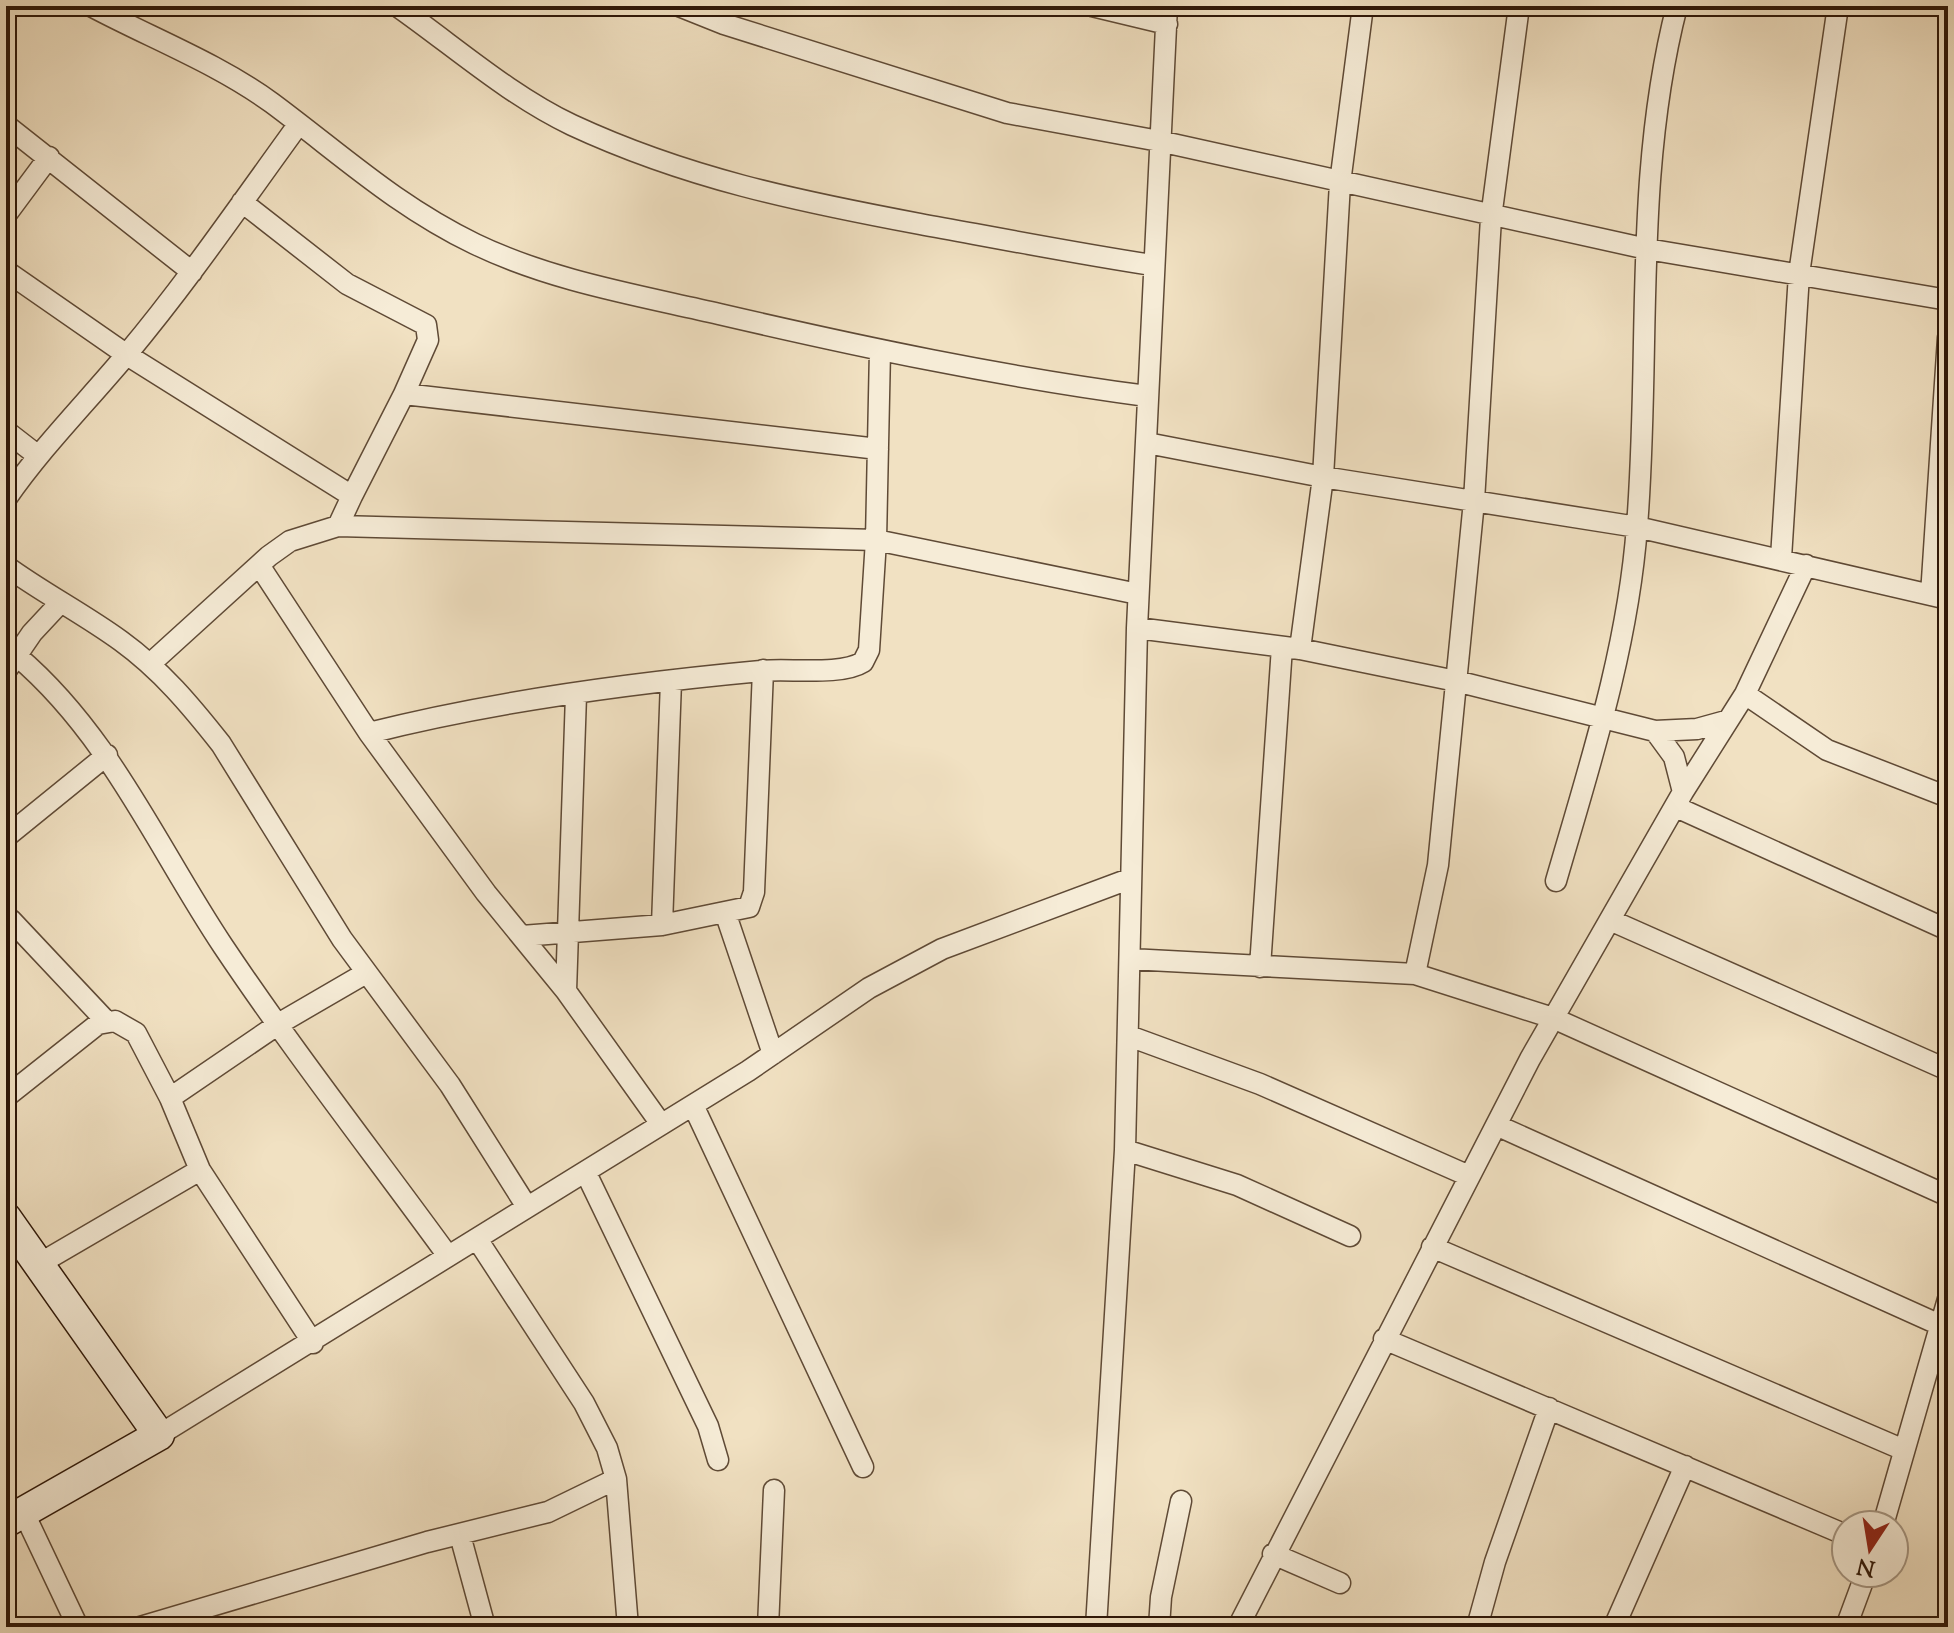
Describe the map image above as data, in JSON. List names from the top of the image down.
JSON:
{
  "north": "bottom"
}
